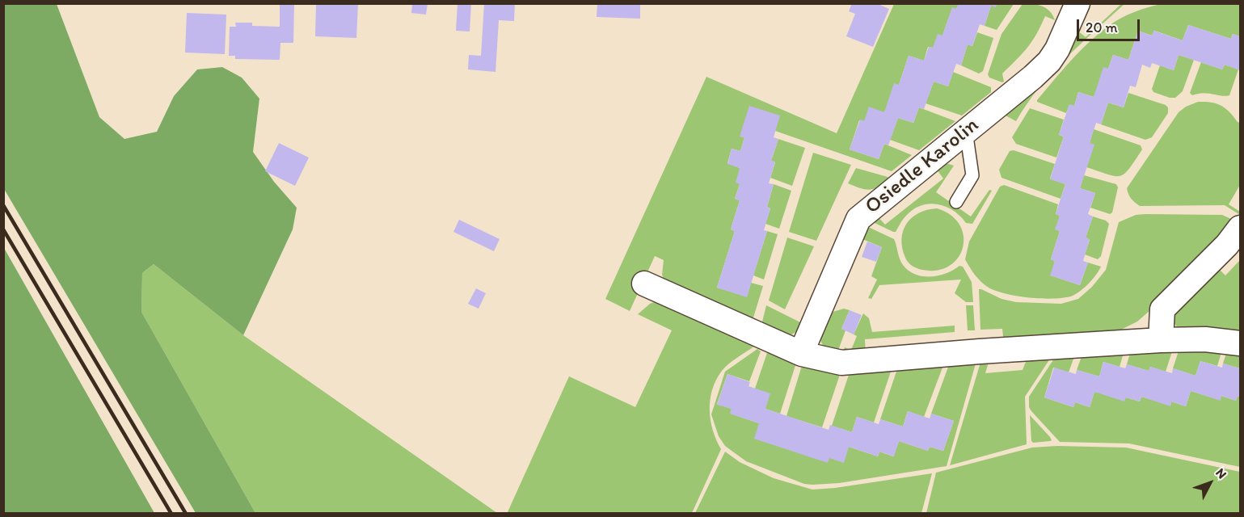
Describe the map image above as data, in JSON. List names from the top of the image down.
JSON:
{
  "streets": {
    "street": ["Osiedle Karolin"]
  },
  "scale_bar": "20 m",
  "north": "top right"
}
